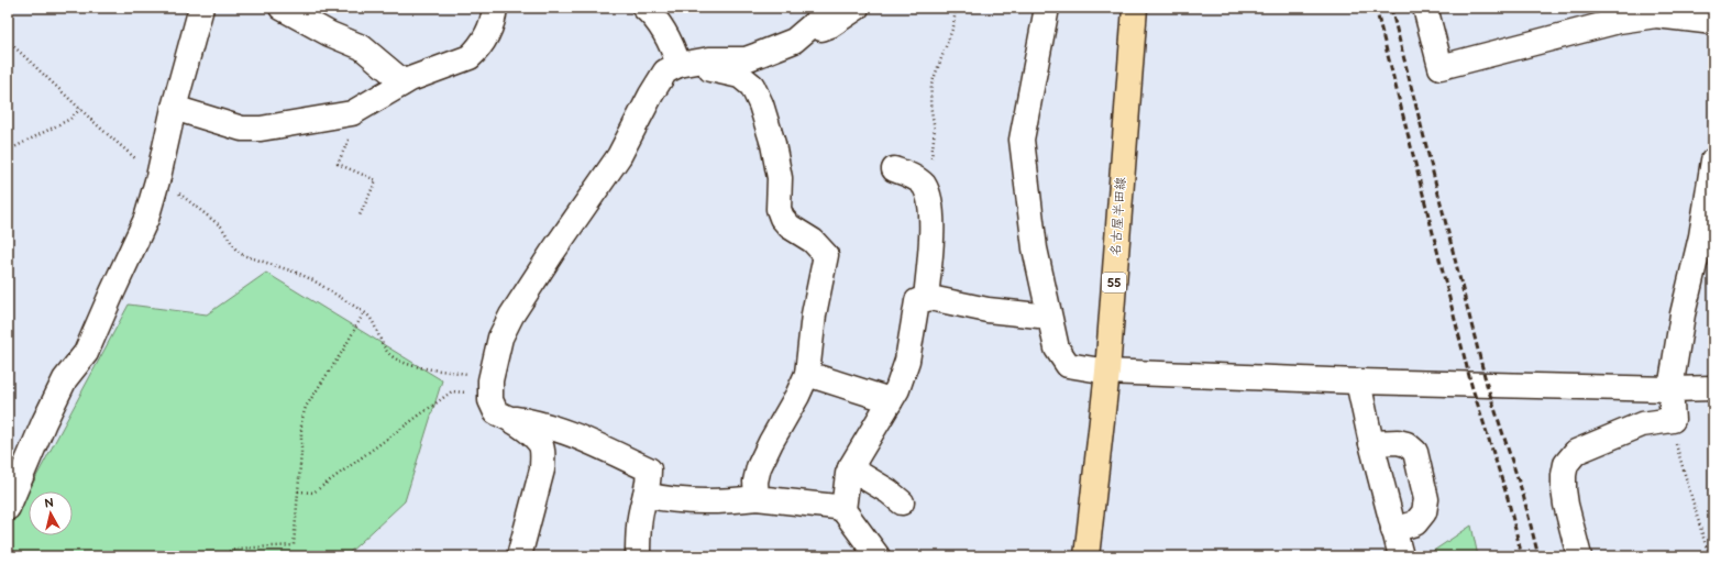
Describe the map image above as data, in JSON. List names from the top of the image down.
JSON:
{
  "streets": {
    "main road": ["名古屋半田線", "55"]
  },
  "north": "top"
}
